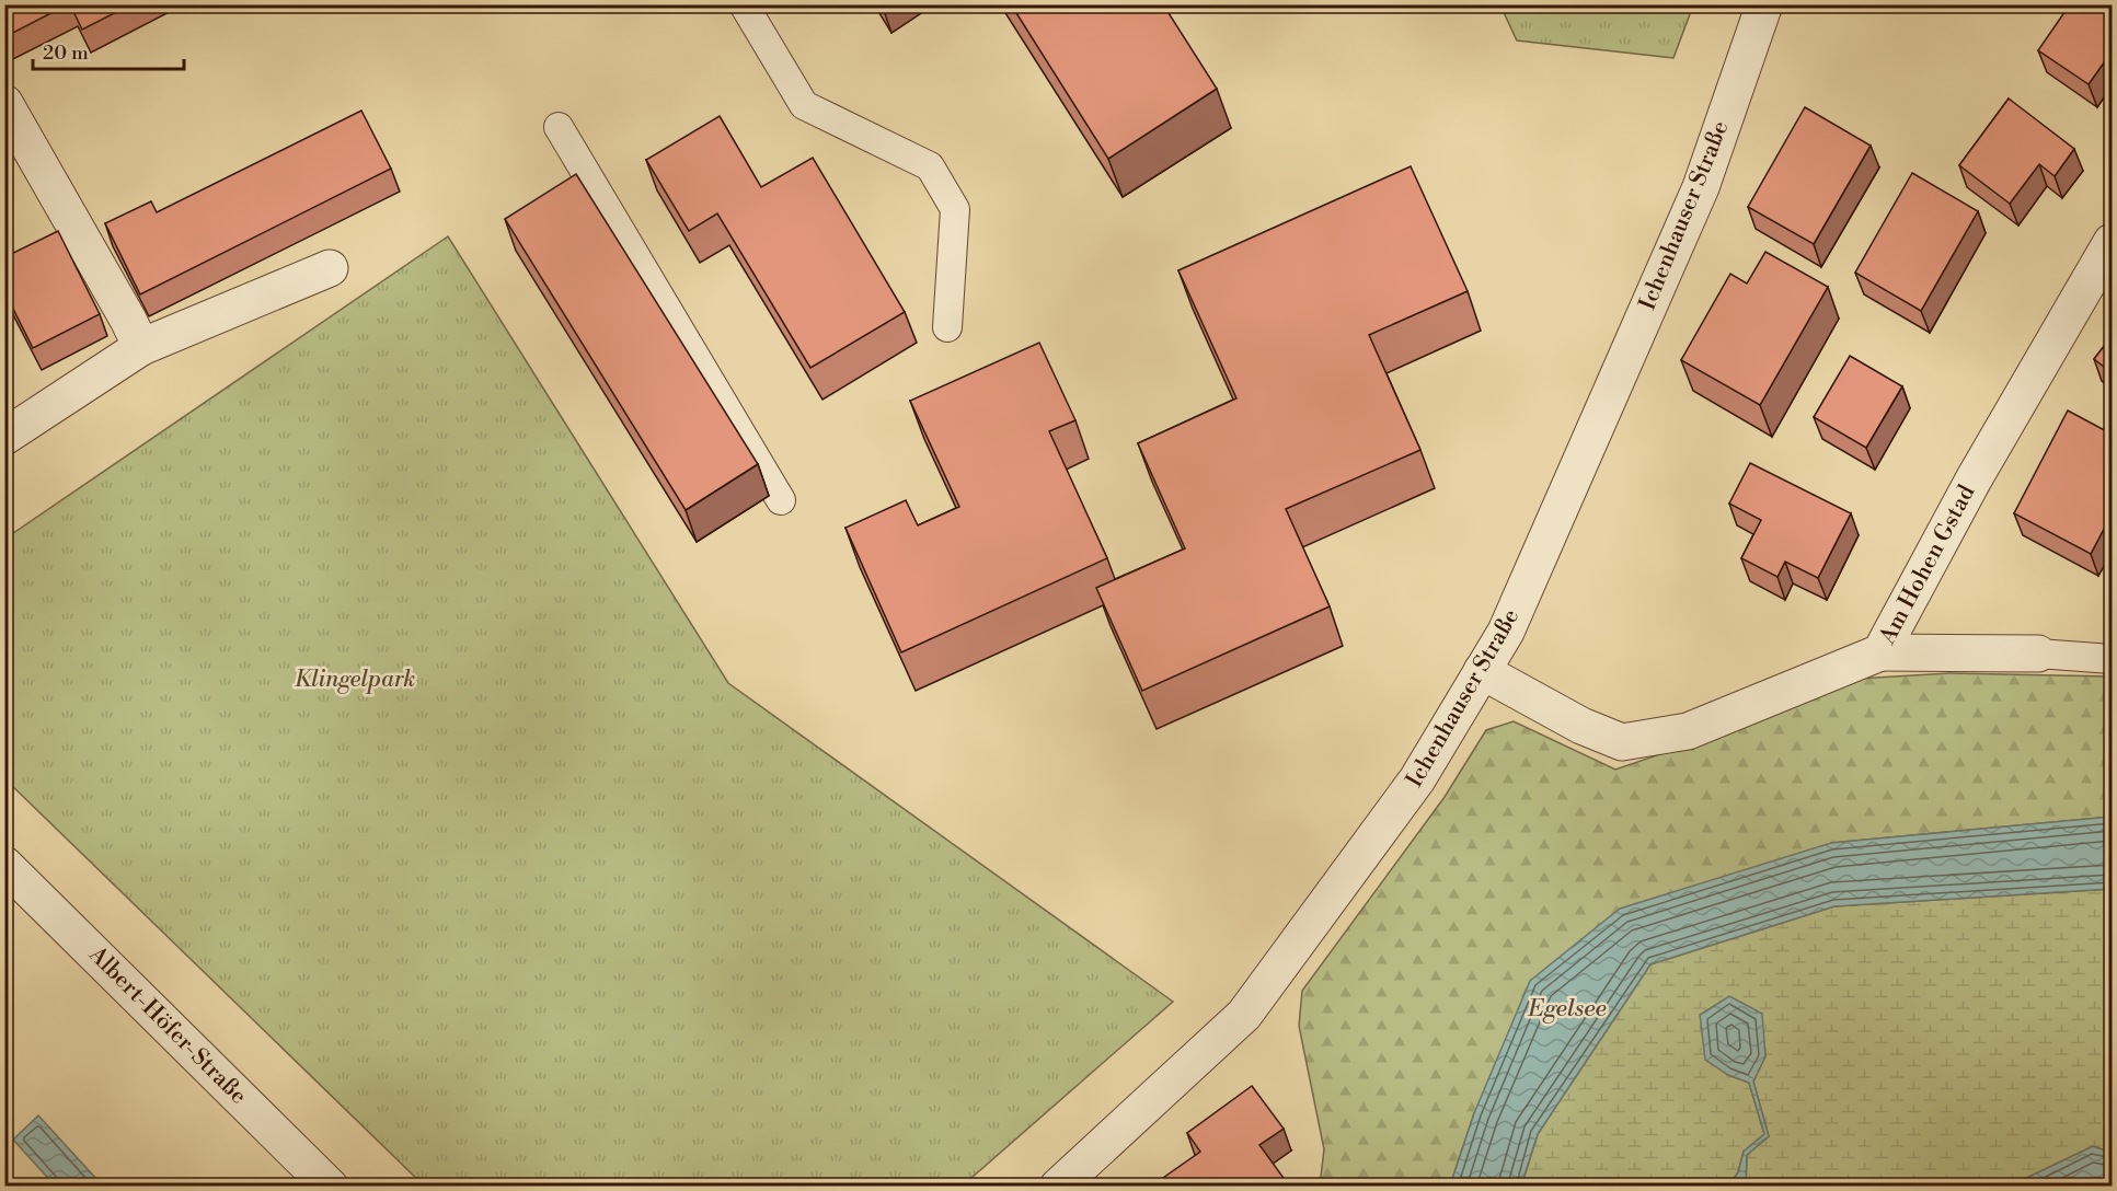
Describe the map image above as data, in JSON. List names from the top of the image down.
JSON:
{
  "streets": {
    "street": ["Ichenhauser Straße", "Am Hohen Gstad", "Albert-Höfer-Straße"]
  },
  "crossings": [
    ["Ichenhauser Straße", "Am Hohen Gstad"]
  ],
  "water": ["Egelsee"],
  "parks": ["Klingelpark"],
  "scale_bar": "20 m"
}
